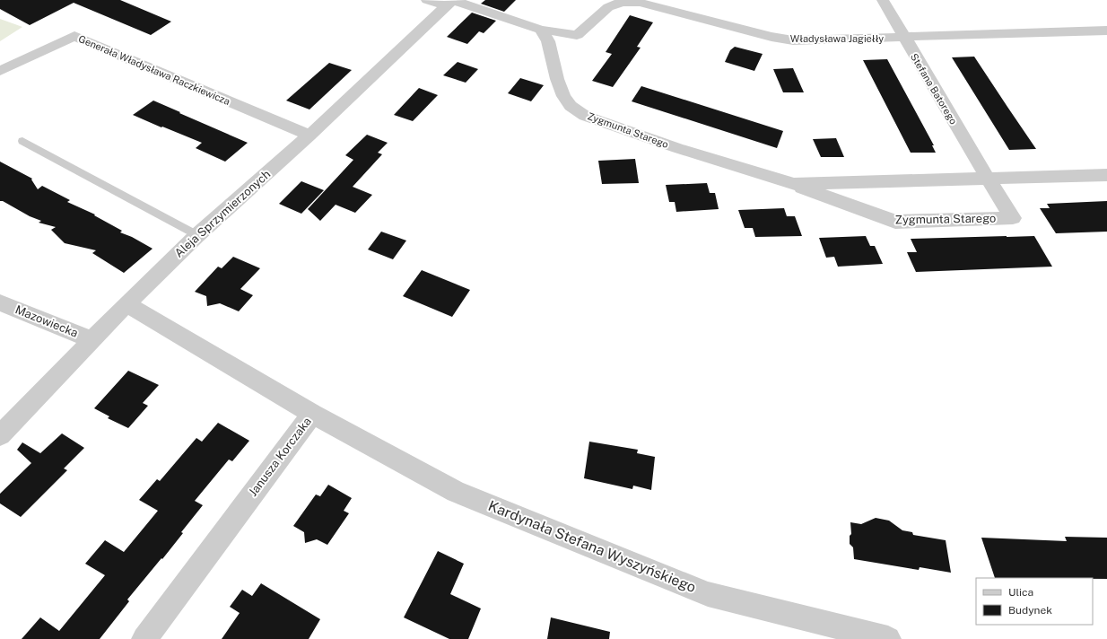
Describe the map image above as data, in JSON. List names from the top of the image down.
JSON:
{
  "streets": {
    "street": [
      "Władysława Jagiełły",
      "Generała Władysława Raczkiewicza",
      "Stefana Batorego",
      "Zygmunta Starego",
      "Aleja Sprzymierzonych",
      "Mazowiecka",
      "Janusza Korczaka",
      "Kardynała Stefana Wyszyńskiego"
    ]
  },
  "crossings": [
    ["Władysława Jagiełły", "Stefana Batorego"],
    ["Władysława Jagiełły", "Zygmunta Starego"],
    ["Generała Władysława Raczkiewicza", "Aleja Sprzymierzonych"],
    ["Stefana Batorego", "Zygmunta Starego"],
    ["Aleja Sprzymierzonych", "Mazowiecka"],
    ["Aleja Sprzymierzonych", "Janusza Korczaka"],
    ["Janusza Korczaka", "Kardynała Stefana Wyszyńskiego"]
  ],
  "legend": ["Ulica", "Budynek"]
}
